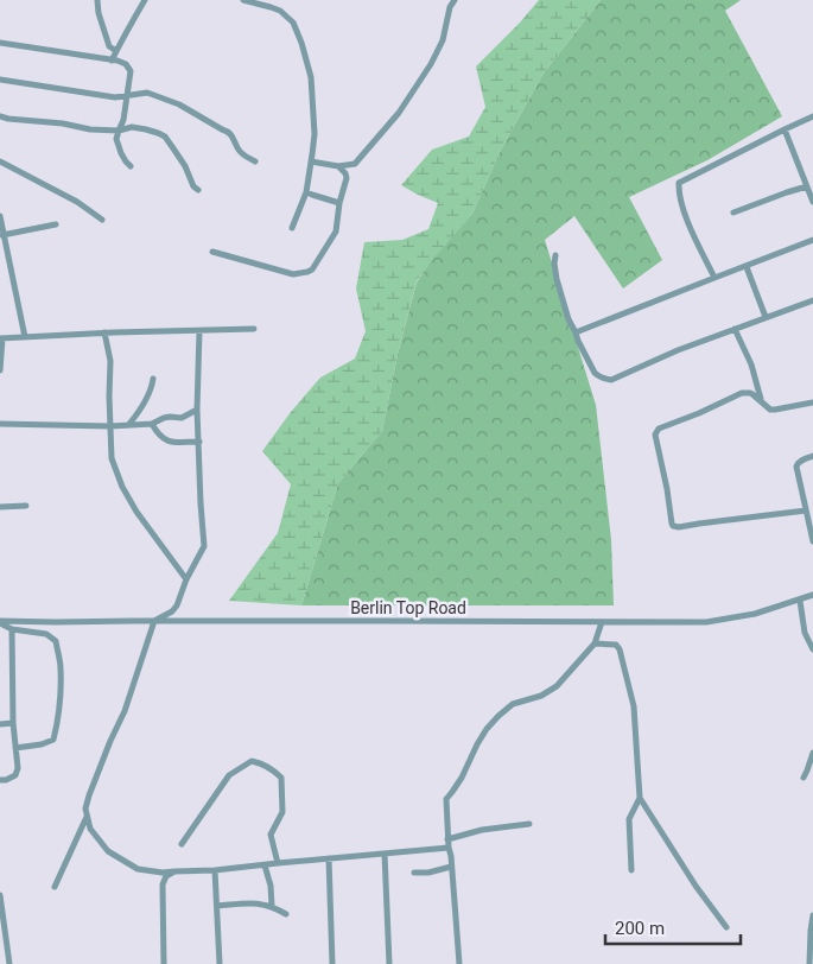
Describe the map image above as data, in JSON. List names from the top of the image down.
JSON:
{
  "streets": {
    "street": ["Berlin Top Road"]
  },
  "scale_bar": "200 m"
}
